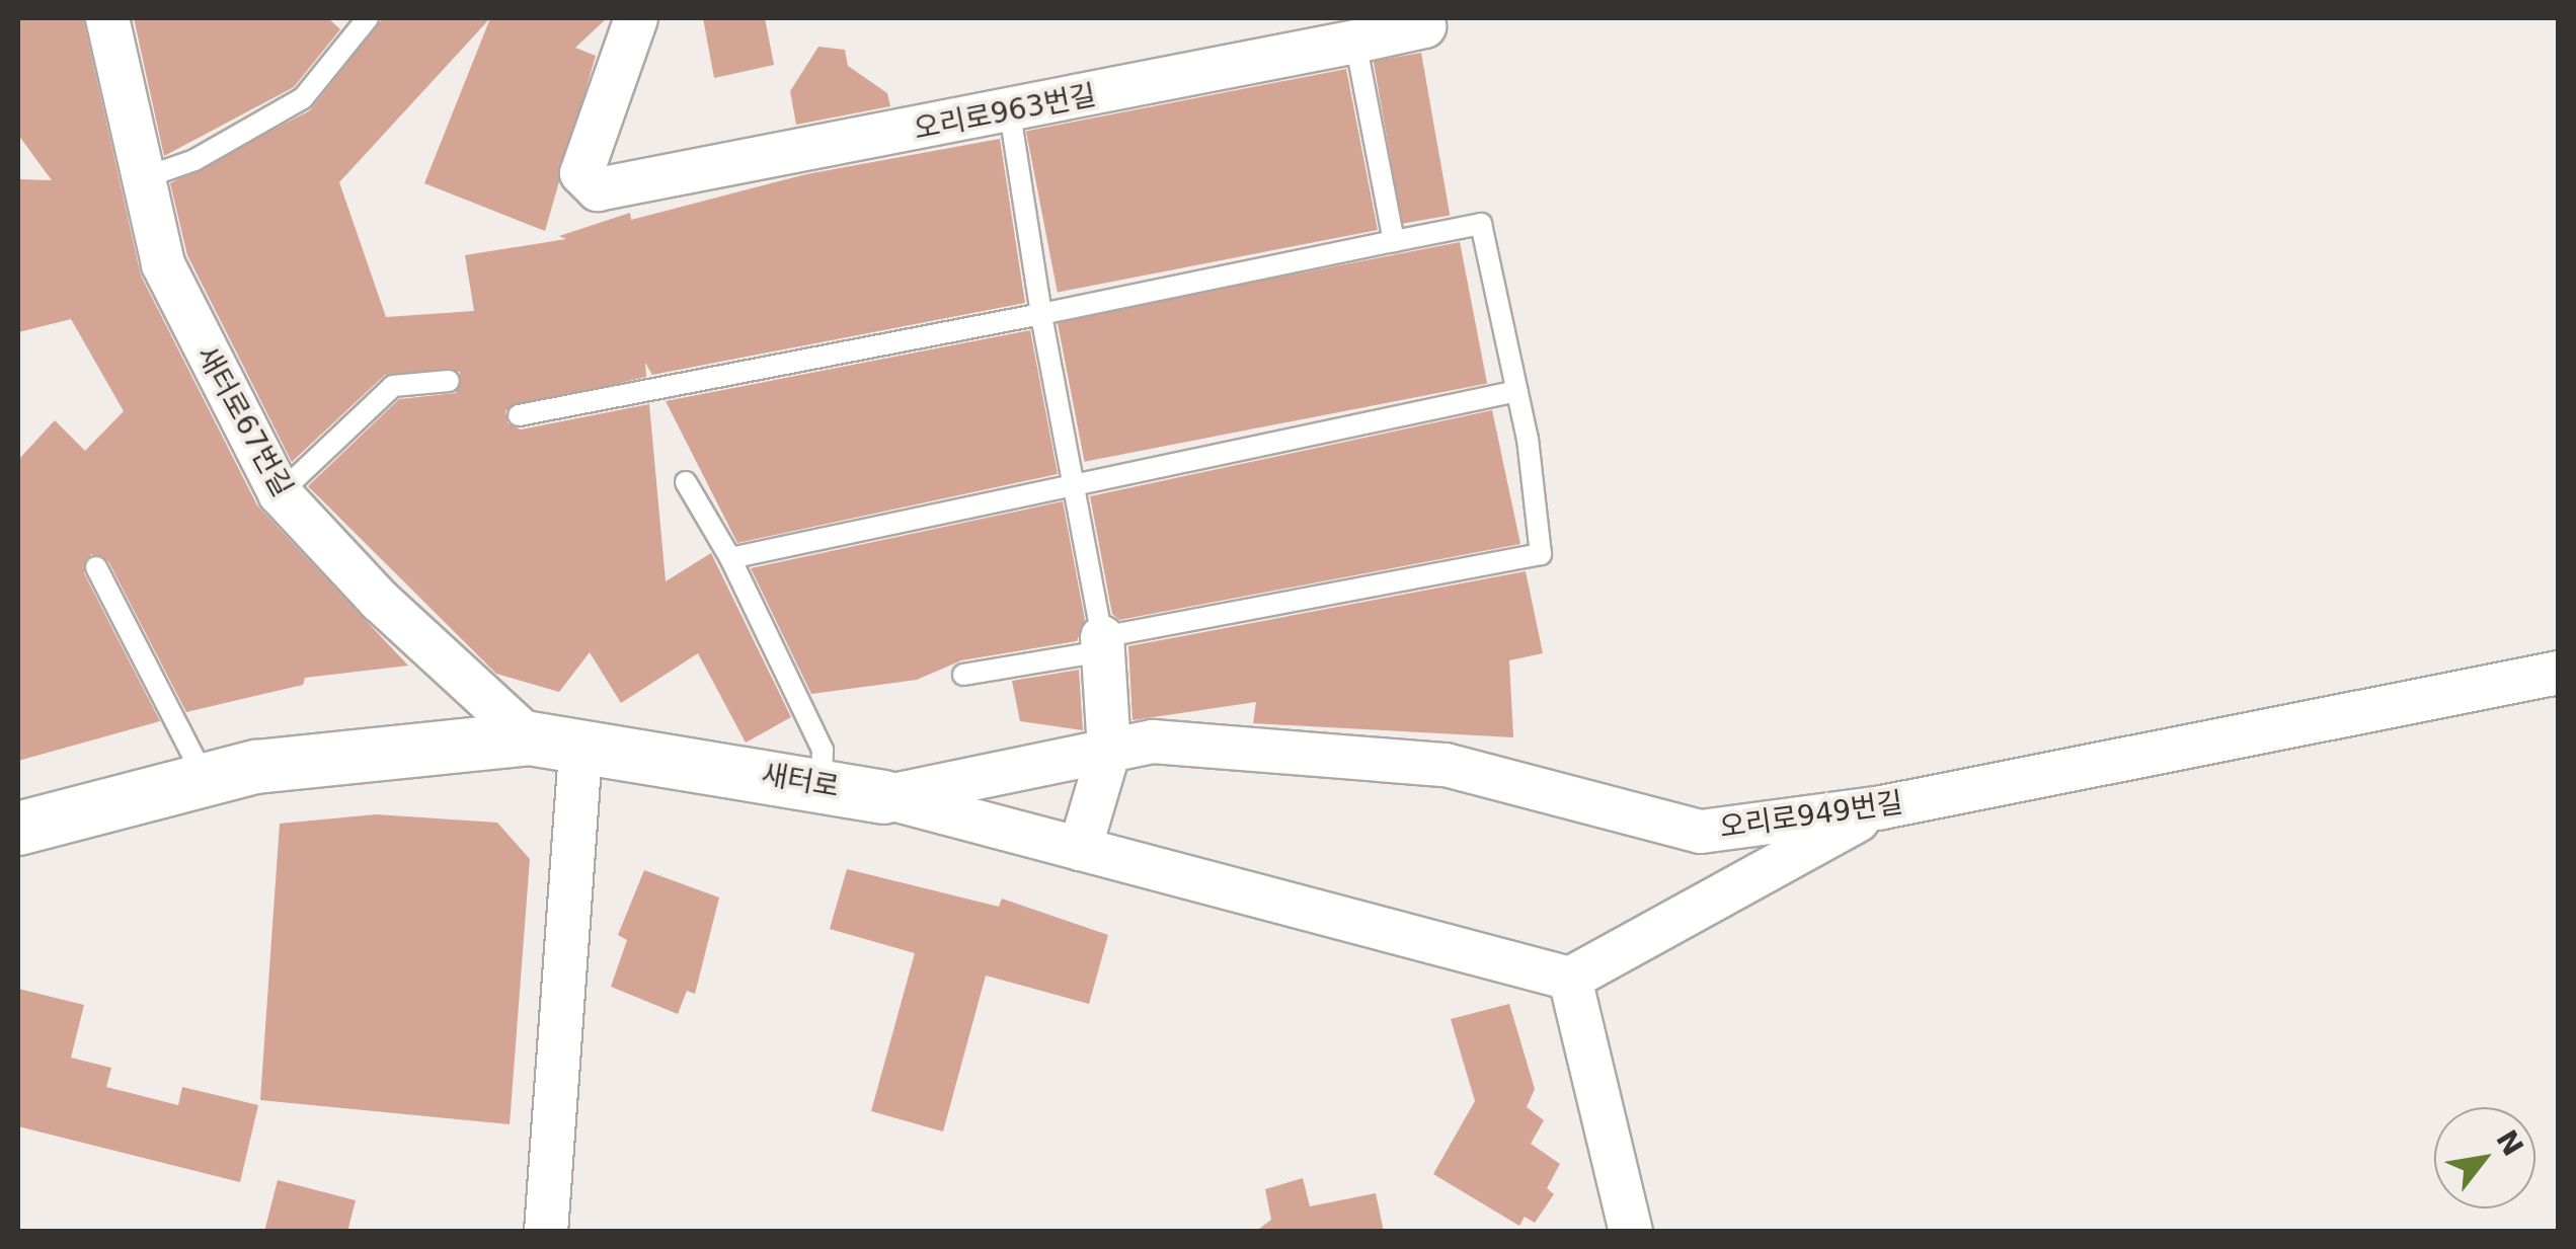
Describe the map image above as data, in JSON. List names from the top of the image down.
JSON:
{
  "streets": {
    "street": [
      "오리로963번길",
      "새터로67번길",
      "새터로",
      "오리로949번길"
    ]
  },
  "crossings": [
    ["새터로67번길", "새터로"],
    ["새터로", "오리로949번길"]
  ],
  "north": "top right"
}
